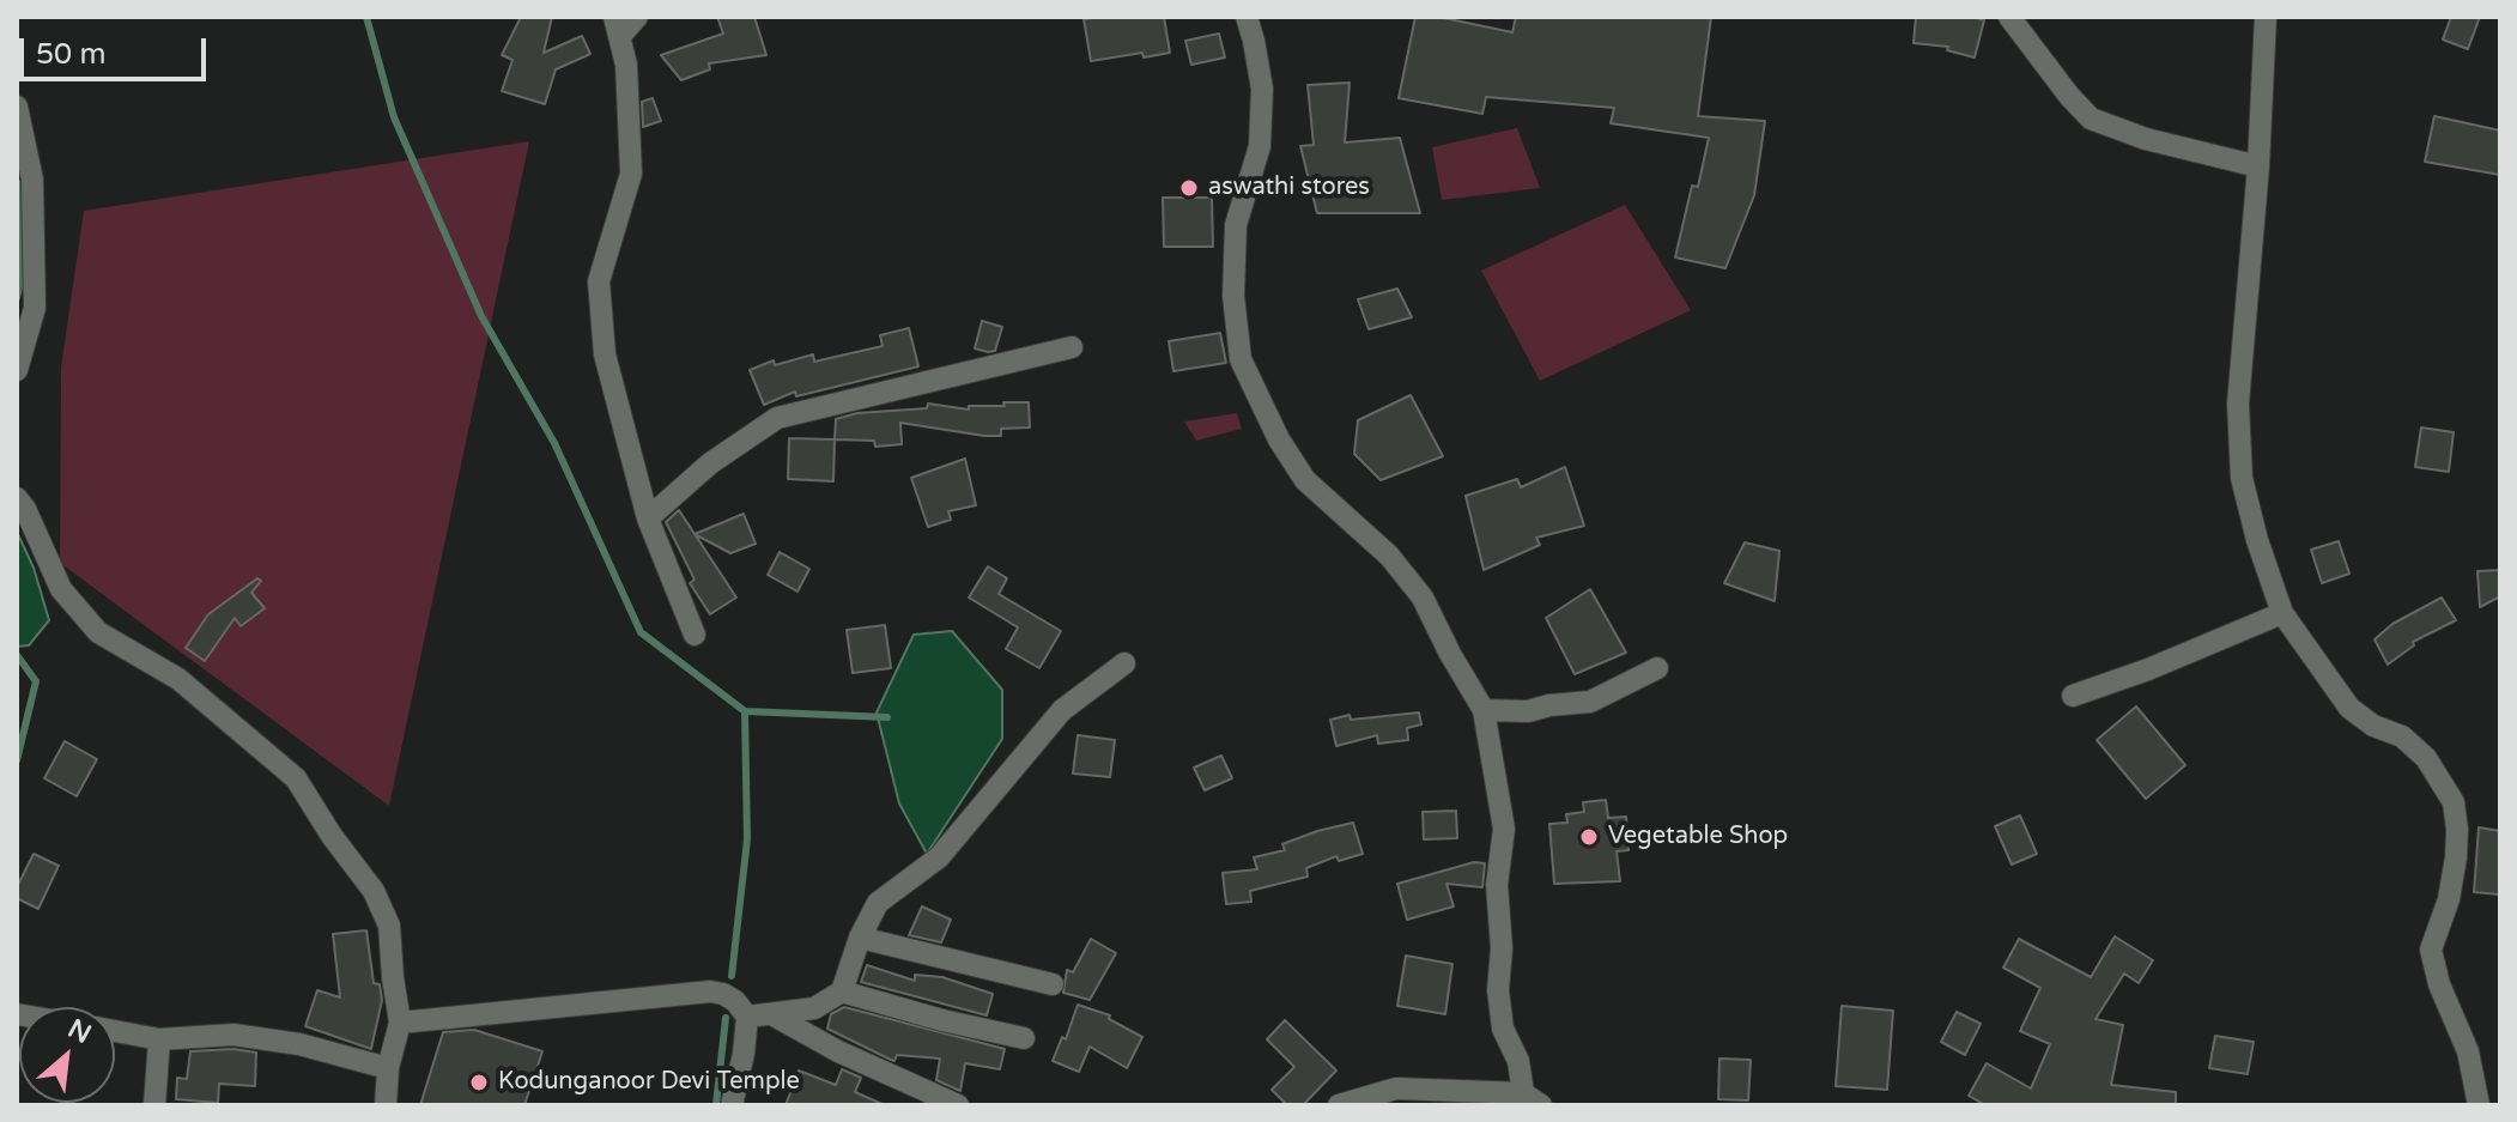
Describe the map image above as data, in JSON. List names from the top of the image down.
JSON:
{
  "places": ["aswathi stores", "Vegetable Shop", "Kodunganoor Devi Temple"],
  "scale_bar": "50 m",
  "north": "top right"
}
